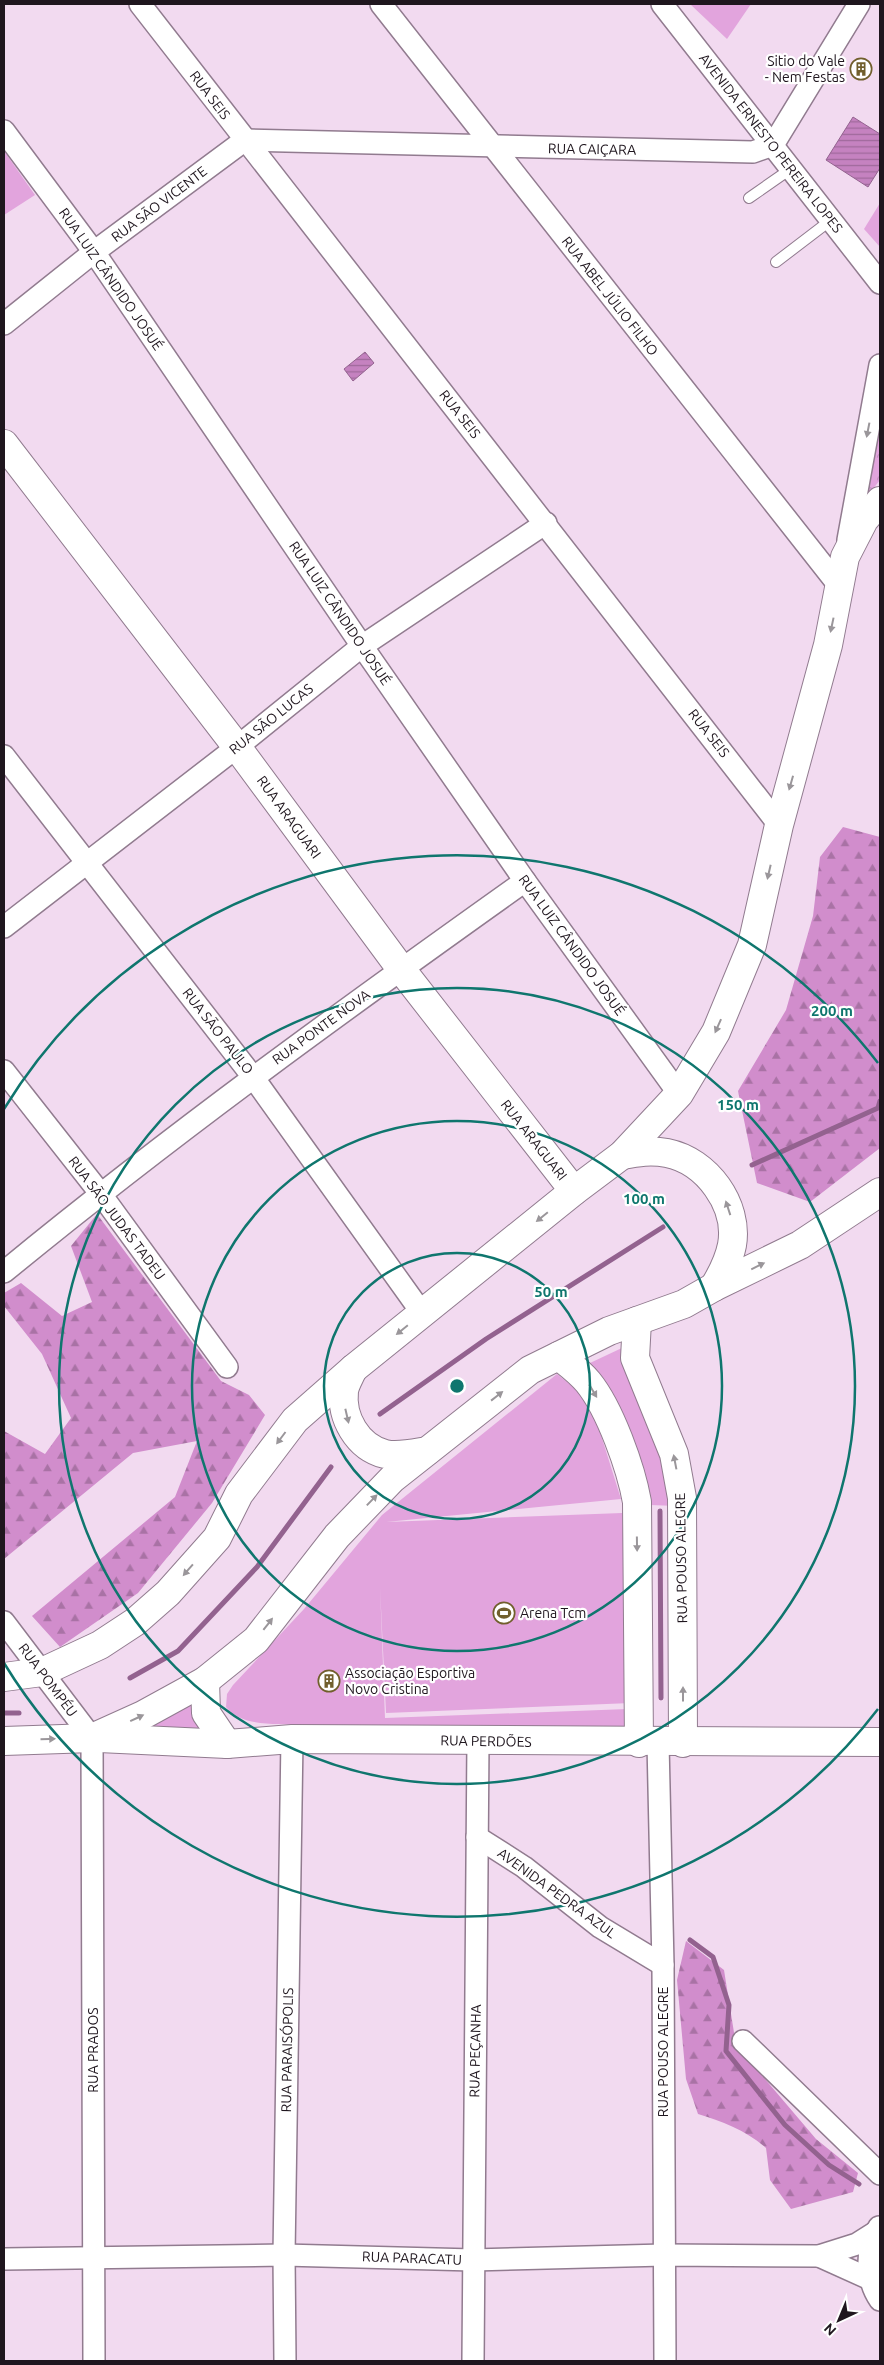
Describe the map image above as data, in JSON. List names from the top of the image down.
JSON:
{
  "streets": {
    "main road": ["RUA ARAGUARI", "RUA POUSO ALEGRE", "RUA PERDÕES"],
    "street": [
      "RUA SEIS",
      "AVENIDA ERNESTO PEREIRA LOPES",
      "RUA CAIÇARA",
      "RUA SÃO VICENTE",
      "RUA LUIZ CÂNDIDO JOSUÉ",
      "RUA ABEL JÚLIO FILHO",
      "RUA SÃO LUCAS",
      "RUA PONTE NOVA",
      "RUA SÃO PAULO",
      "RUA SÃO JUDAS TADEU",
      "RUA POMPÉU",
      "AVENIDA PEDRA AZUL",
      "RUA PRADOS",
      "RUA PARAISÓPOLIS",
      "RUA PEÇANHA",
      "RUA PARACATU"
    ]
  },
  "crossings": [
    ["RUA SEIS", "RUA CAIÇARA"],
    ["RUA SEIS", "RUA SÃO VICENTE"],
    ["RUA SEIS", "RUA SÃO LUCAS"],
    ["AVENIDA ERNESTO PEREIRA LOPES", "RUA CAIÇARA"],
    ["RUA CAIÇARA", "RUA SÃO VICENTE"],
    ["RUA CAIÇARA", "RUA ABEL JÚLIO FILHO"],
    ["RUA SÃO VICENTE", "RUA LUIZ CÂNDIDO JOSUÉ"],
    ["RUA LUIZ CÂNDIDO JOSUÉ", "RUA SÃO LUCAS"],
    ["RUA LUIZ CÂNDIDO JOSUÉ", "RUA PONTE NOVA"],
    ["RUA SÃO LUCAS", "RUA ARAGUARI"],
    ["RUA SÃO LUCAS", "RUA SÃO PAULO"],
    ["RUA ARAGUARI", "RUA PONTE NOVA"],
    ["RUA PONTE NOVA", "RUA SÃO PAULO"],
    ["RUA PONTE NOVA", "RUA SÃO JUDAS TADEU"],
    ["RUA POUSO ALEGRE", "RUA PERDÕES"],
    ["RUA POUSO ALEGRE", "AVENIDA PEDRA AZUL"],
    ["RUA POUSO ALEGRE", "RUA PARACATU"],
    ["RUA POMPÉU", "RUA PERDÕES"],
    ["RUA POMPÉU", "RUA PRADOS"],
    ["RUA PERDÕES", "RUA PRADOS"],
    ["RUA PERDÕES", "RUA PARAISÓPOLIS"],
    ["RUA PERDÕES", "RUA PEÇANHA"],
    ["AVENIDA PEDRA AZUL", "RUA PEÇANHA"],
    ["RUA PRADOS", "RUA PARACATU"],
    ["RUA PARAISÓPOLIS", "RUA PARACATU"],
    ["RUA PEÇANHA", "RUA PARACATU"]
  ],
  "places": {
    "building": ["Sitio do Vale - Nem Festas", "Associação Esportiva Novo Cristina"],
    "sports": ["Arena Tcm"]
  },
  "north": "bottom left",
  "rings": [
    "200 m",
    "150 m",
    "100 m",
    "50 m"
  ]
}
